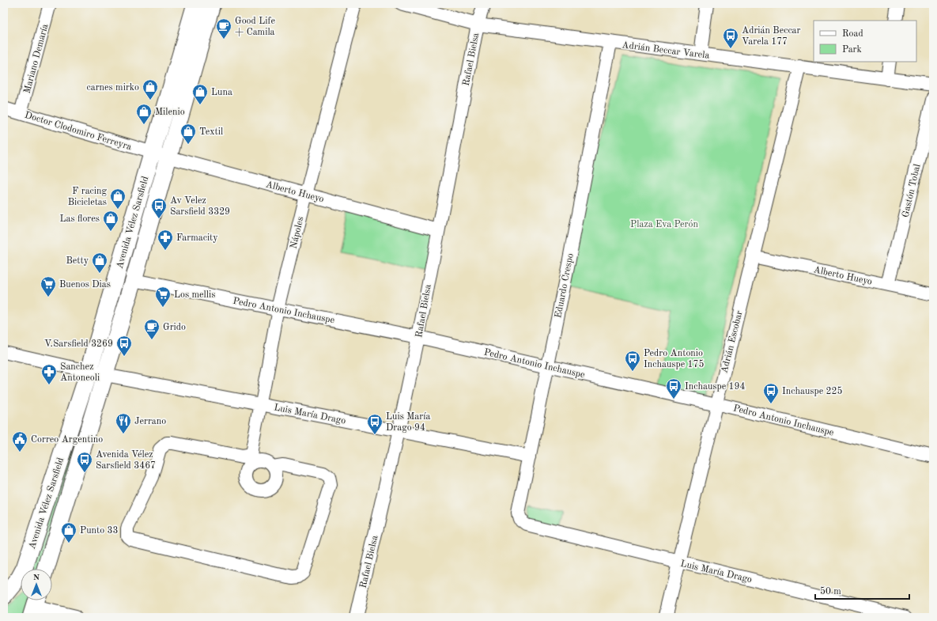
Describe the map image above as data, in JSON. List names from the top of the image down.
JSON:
{
  "streets": {
    "main road": ["Avenida Vélez Sarsfield"],
    "street": [
      "Adrián Beccar Varela",
      "Mariano Demaría",
      "Rafael Bielsa",
      "Doctor Clodomiro Ferreyra",
      "Gastón Tobal",
      "Alberto Hueyo",
      "Nápoles",
      "Eduardo Crespo",
      "Pedro Antonio Inchauspe",
      "Adrián Escobar",
      "Luis María Drago"
    ]
  },
  "crossings": [
    ["Adrián Beccar Varela", "Rafael Bielsa"],
    ["Adrián Beccar Varela", "Eduardo Crespo"],
    ["Adrián Beccar Varela", "Adrián Escobar"],
    ["Mariano Demaría", "Doctor Clodomiro Ferreyra"],
    ["Rafael Bielsa", "Alberto Hueyo"],
    ["Rafael Bielsa", "Pedro Antonio Inchauspe"],
    ["Rafael Bielsa", "Luis María Drago"],
    ["Doctor Clodomiro Ferreyra", "Alberto Hueyo"],
    ["Doctor Clodomiro Ferreyra", "Avenida Vélez Sarsfield"],
    ["Gastón Tobal", "Alberto Hueyo"],
    ["Alberto Hueyo", "Avenida Vélez Sarsfield"],
    ["Alberto Hueyo", "Nápoles"],
    ["Alberto Hueyo", "Adrián Escobar"],
    ["Avenida Vélez Sarsfield", "Pedro Antonio Inchauspe"],
    ["Avenida Vélez Sarsfield", "Luis María Drago"],
    ["Nápoles", "Pedro Antonio Inchauspe"],
    ["Nápoles", "Luis María Drago"],
    ["Eduardo Crespo", "Pedro Antonio Inchauspe"],
    ["Eduardo Crespo", "Luis María Drago"],
    ["Pedro Antonio Inchauspe", "Adrián Escobar"],
    ["Adrián Escobar", "Luis María Drago"]
  ],
  "parks": ["Plaza Eva Perón"],
  "places": {
    "cafe": ["Good Life + Camila", "Grido"],
    "bus stop": [
      "Adrián Beccar Varela 177",
      "Av Velez Sarsfield 3329",
      "V.Sarsfield 3269",
      "Pedro Antonio Inchauspe 175",
      "Inchauspe 194",
      "Inchauspe 225",
      "Luis María Drago 94",
      "Avenida Vélez Sarsfield 3467"
    ],
    "shop": [
      "carnes mirko",
      "Luna",
      "Milenio",
      "Textil",
      "F racing Bicicletas",
      "Las flores",
      "Betty",
      "Punto 33"
    ],
    "pharmacy": ["Farmacity", "Sanchez Antoneoli"],
    "supermarket": ["Buenos Dias", "Los mellis"],
    "restaurant": ["Jerrano"],
    "public building": ["Correo Argentino"]
  },
  "legend": ["Road", "Park"],
  "scale_bar": "50 m",
  "north": "top"
}
